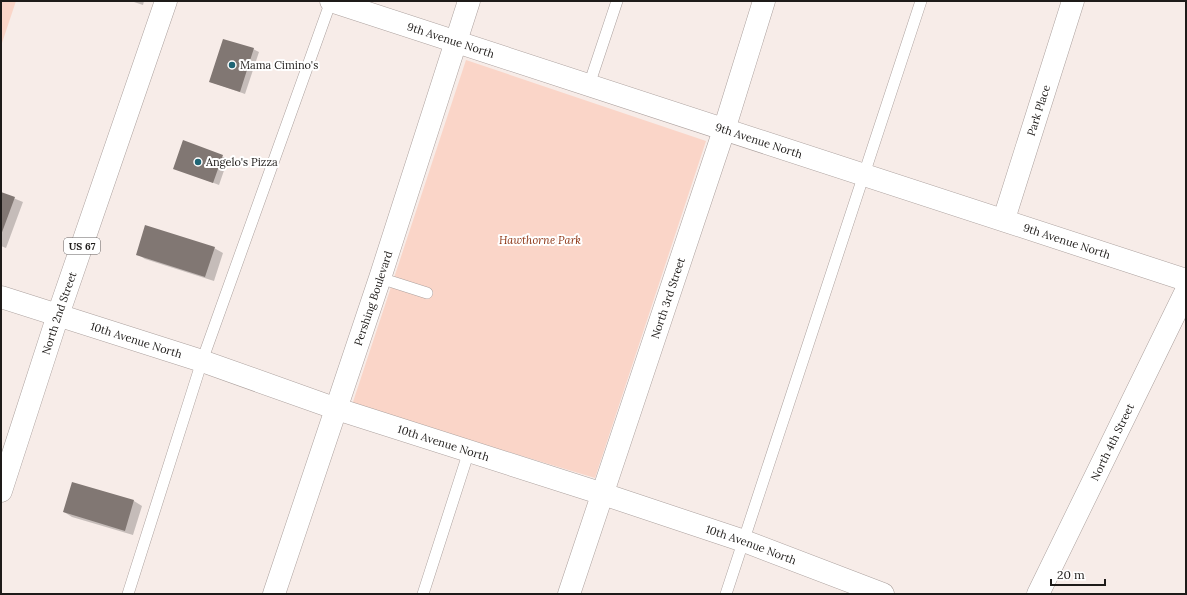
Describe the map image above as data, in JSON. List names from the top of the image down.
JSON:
{
  "streets": {
    "street": [
      "9th Avenue North",
      "Park Place",
      "US 67",
      "Pershing Boulevard",
      "North 3rd Street",
      "North 2nd Street",
      "10th Avenue North",
      "North 4th Street"
    ]
  },
  "crossings": [
    ["9th Avenue North", "Park Place"],
    ["9th Avenue North", "Pershing Boulevard"],
    ["9th Avenue North", "North 3rd Street"],
    ["Pershing Boulevard", "10th Avenue North"],
    ["North 3rd Street", "10th Avenue North"],
    ["North 2nd Street", "10th Avenue North"]
  ],
  "parks": ["Hawthorne Park"],
  "places": ["Mama Cimino's", "Angelo's Pizza"],
  "scale_bar": "20 m"
}
